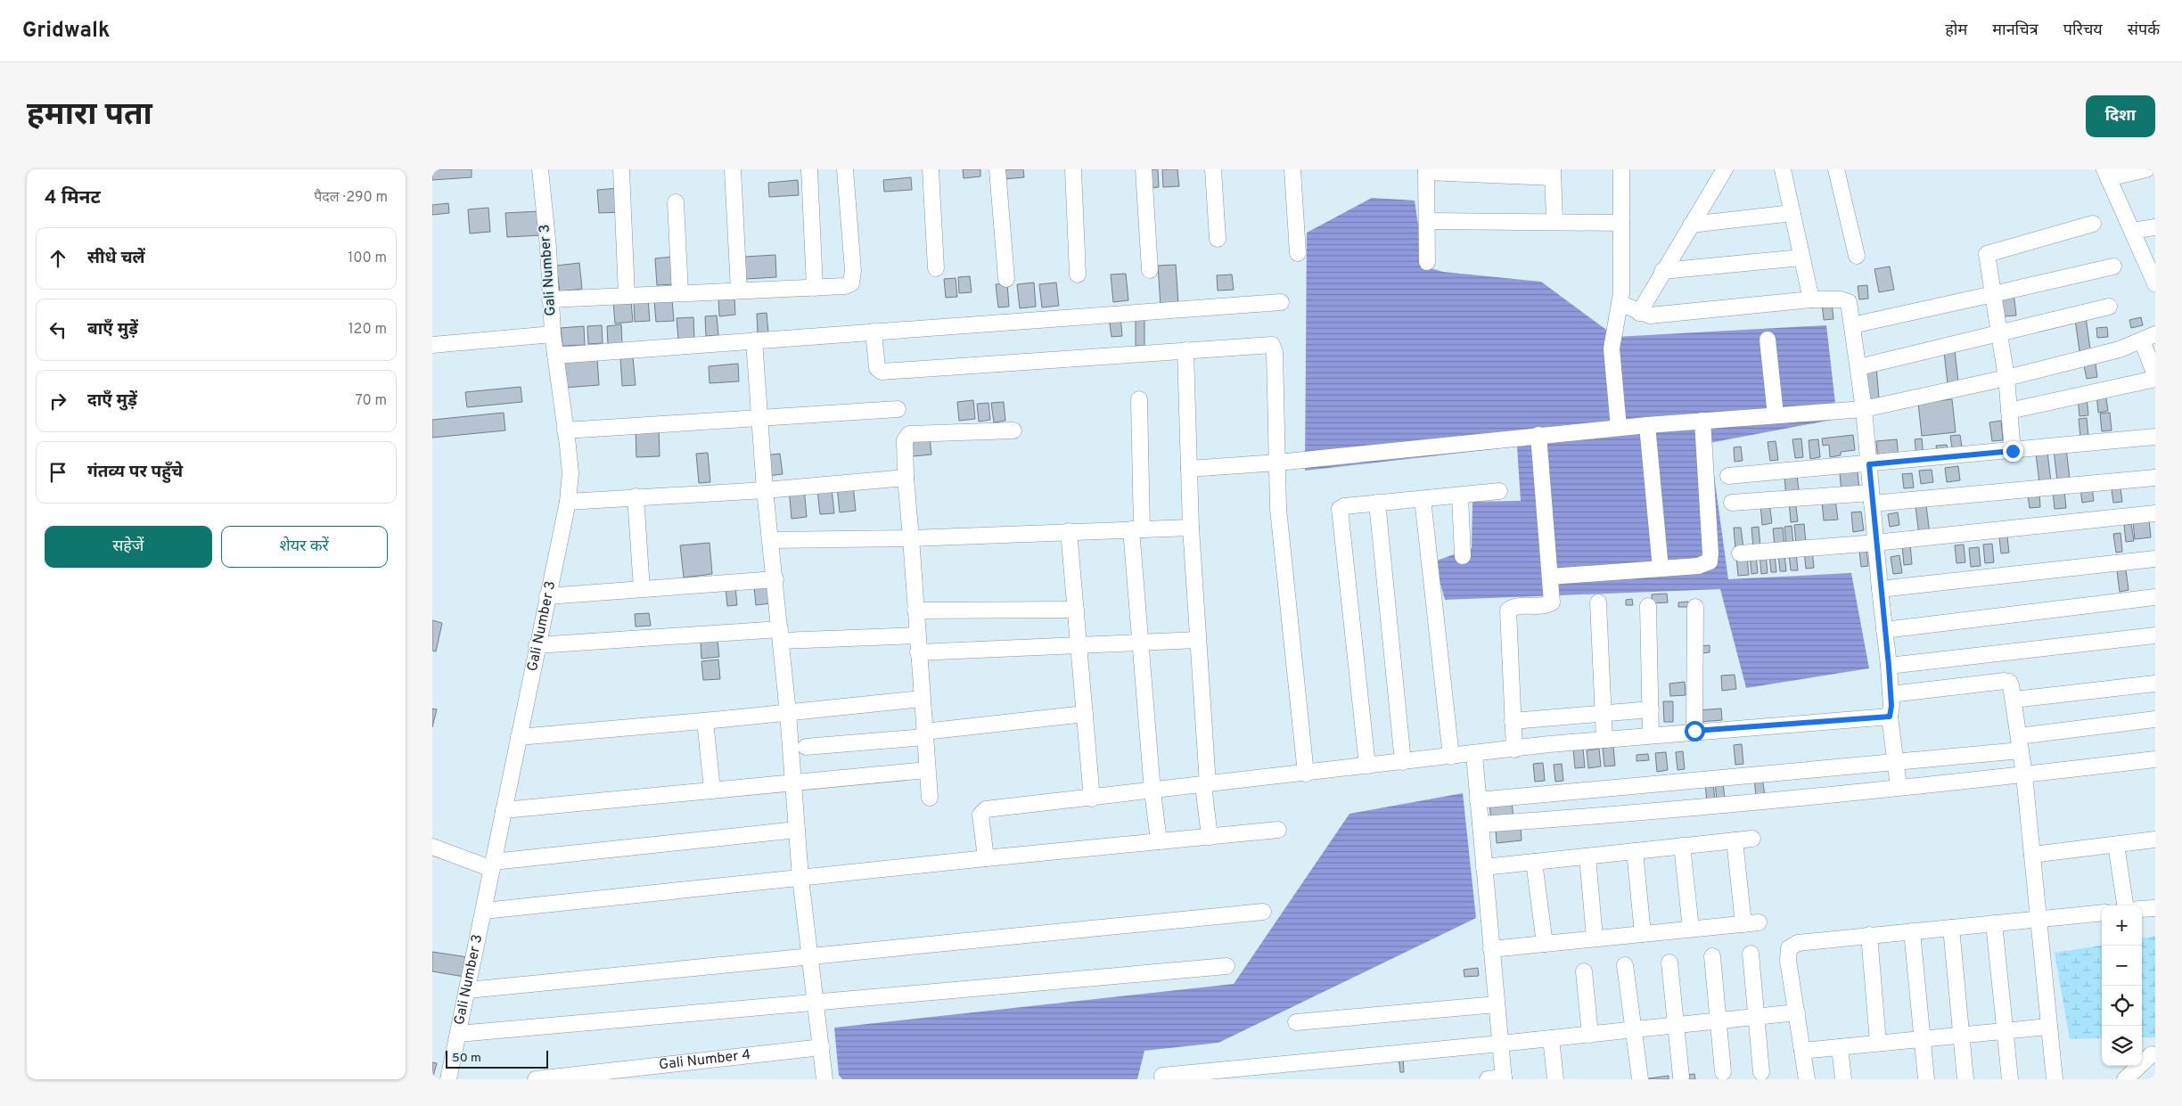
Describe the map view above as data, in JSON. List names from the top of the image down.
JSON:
{
  "streets": {
    "street": ["Gali Number 3", "Gali Number 4"]
  },
  "scale_bar": "50 m",
  "page": {
    "header": "Gridwalk",
    "nav": [
      "होम",
      "मानचित्र",
      "परिचय",
      "संपर्क"
    ],
    "buttons": [
      "दिशा",
      ["सहेजें", "शेयर करें"]
    ],
    "title": "हमारा पता",
    "heading": ["4 मिनट", "पैदल · 290 m"],
    "list": [
      ["सीधे चलें", "100 m"],
      ["बाएँ मुड़ें", "120 m"],
      ["दाएँ मुड़ें", "70 m"],
      "गंतव्य पर पहुँचे"
    ],
    "map_buttons": ["+", "−"],
    "scale": "50 m"
  }
}
